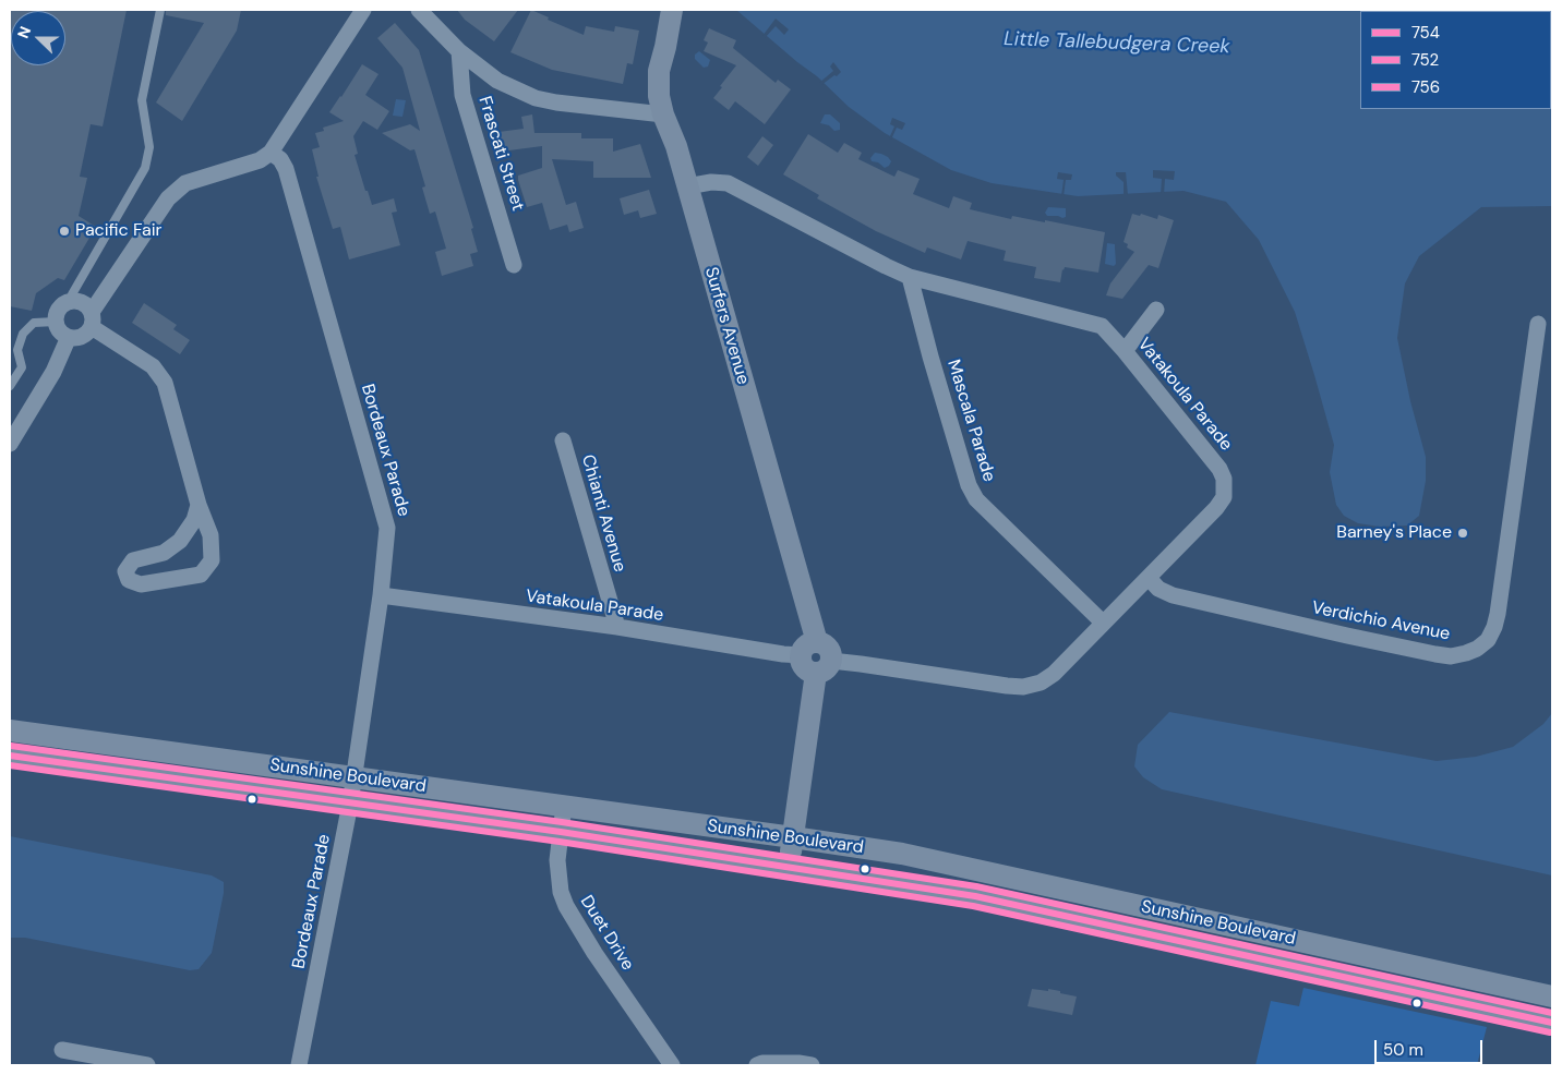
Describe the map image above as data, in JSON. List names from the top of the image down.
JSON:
{
  "streets": {
    "main road": ["Surfers Avenue", "Sunshine Boulevard"],
    "street": [
      "Frascati Street",
      "Vatakoula Parade",
      "Mascala Parade",
      "Bordeaux Parade",
      "Chianti Avenue",
      "Verdichio Avenue",
      "Duet Drive"
    ]
  },
  "crossings": [
    ["Surfers Avenue", "Vatakoula Parade"],
    ["Vatakoula Parade", "Mascala Parade"],
    ["Vatakoula Parade", "Bordeaux Parade"],
    ["Vatakoula Parade", "Chianti Avenue"],
    ["Vatakoula Parade", "Verdichio Avenue"],
    ["Bordeaux Parade", "Sunshine Boulevard"],
    ["Sunshine Boulevard", "Duet Drive"]
  ],
  "water": ["Little Tallebudgera Creek"],
  "places": ["Pacific Fair", "Barney's Place"],
  "lines": ["transit line 756", "transit line 754", "transit line 752"],
  "legend": ["754", "752", "756"],
  "scale_bar": "50 m",
  "north": "left"
}
